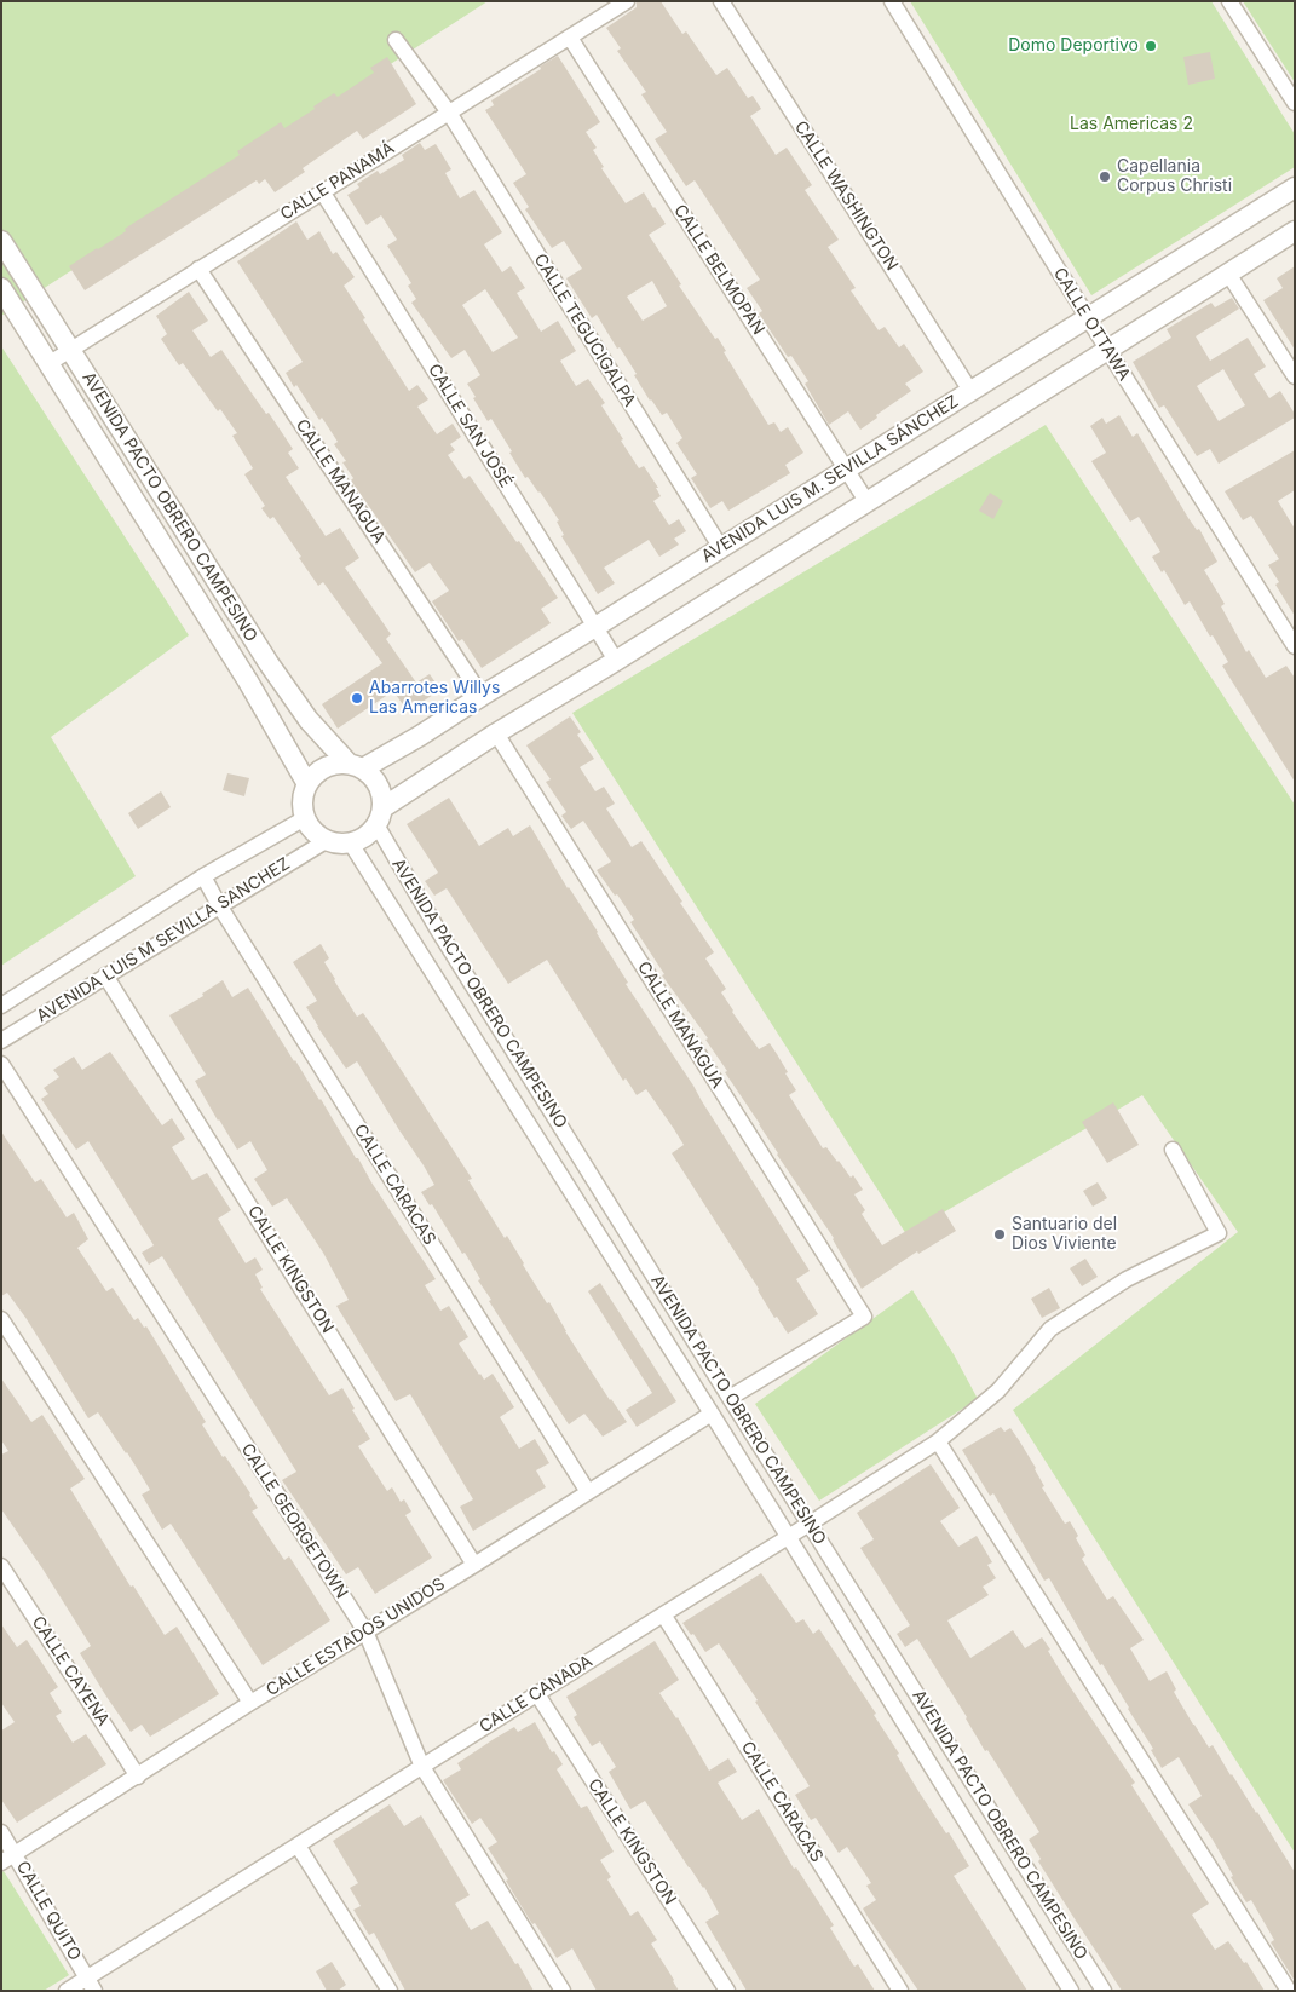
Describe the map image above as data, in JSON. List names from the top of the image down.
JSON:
{
  "streets": {
    "street": [
      "CALLE PANAMÁ",
      "CALLE WASHINGTON",
      "CALLE BELMOPAN",
      "CALLE OTTAWA",
      "CALLE TEGUCIGALPA",
      "CALLE SAN JOSÉ",
      "AVENIDA LUIS M. SEVILLA SÁNCHEZ",
      "CALLE MANAGUA",
      "AVENIDA PACTO OBRERO CAMPESINO",
      "AVENIDA LUIS M SEVILLA SANCHEZ",
      "CALLE CARACAS",
      "CALLE KINGSTON",
      "CALLE GEORGETOWN",
      "CALLE ESTADOS UNIDOS",
      "CALLE CAYENA",
      "CALLE CANADA",
      "CALLE QUITO"
    ]
  },
  "crossings": [
    ["CALLE PANAMÁ", "CALLE BELMOPAN"],
    ["CALLE PANAMÁ", "CALLE TEGUCIGALPA"],
    ["CALLE PANAMÁ", "CALLE SAN JOSÉ"],
    ["CALLE PANAMÁ", "CALLE MANAGUA"],
    ["CALLE PANAMÁ", "AVENIDA PACTO OBRERO CAMPESINO"],
    ["CALLE WASHINGTON", "AVENIDA LUIS M. SEVILLA SÁNCHEZ"],
    ["CALLE BELMOPAN", "AVENIDA LUIS M. SEVILLA SÁNCHEZ"],
    ["CALLE OTTAWA", "AVENIDA LUIS M. SEVILLA SÁNCHEZ"],
    ["CALLE TEGUCIGALPA", "AVENIDA LUIS M. SEVILLA SÁNCHEZ"],
    ["CALLE SAN JOSÉ", "AVENIDA LUIS M. SEVILLA SÁNCHEZ"],
    ["AVENIDA LUIS M. SEVILLA SÁNCHEZ", "CALLE MANAGUA"],
    ["AVENIDA LUIS M. SEVILLA SÁNCHEZ", "AVENIDA PACTO OBRERO CAMPESINO"],
    ["AVENIDA LUIS M. SEVILLA SÁNCHEZ", "AVENIDA LUIS M SEVILLA SANCHEZ"],
    ["CALLE MANAGUA", "AVENIDA PACTO OBRERO CAMPESINO"],
    ["AVENIDA PACTO OBRERO CAMPESINO", "AVENIDA LUIS M SEVILLA SANCHEZ"],
    ["AVENIDA PACTO OBRERO CAMPESINO", "CALLE ESTADOS UNIDOS"],
    ["AVENIDA PACTO OBRERO CAMPESINO", "CALLE CANADA"],
    ["AVENIDA LUIS M SEVILLA SANCHEZ", "CALLE CARACAS"],
    ["AVENIDA LUIS M SEVILLA SANCHEZ", "CALLE KINGSTON"],
    ["CALLE CARACAS", "CALLE ESTADOS UNIDOS"],
    ["CALLE CARACAS", "CALLE CANADA"],
    ["CALLE KINGSTON", "CALLE ESTADOS UNIDOS"],
    ["CALLE KINGSTON", "CALLE CANADA"],
    ["CALLE GEORGETOWN", "CALLE ESTADOS UNIDOS"],
    ["CALLE GEORGETOWN", "CALLE CANADA"],
    ["CALLE ESTADOS UNIDOS", "CALLE CAYENA"],
    ["CALLE ESTADOS UNIDOS", "CALLE QUITO"],
    ["CALLE CANADA", "CALLE QUITO"]
  ],
  "parks": ["Las Americas 2"],
  "places": [
    "Domo Deportivo",
    "Capellania Corpus Christi",
    "Abarrotes Willys Las Americas",
    "Santuario del Dios Viviente"
  ]
}
